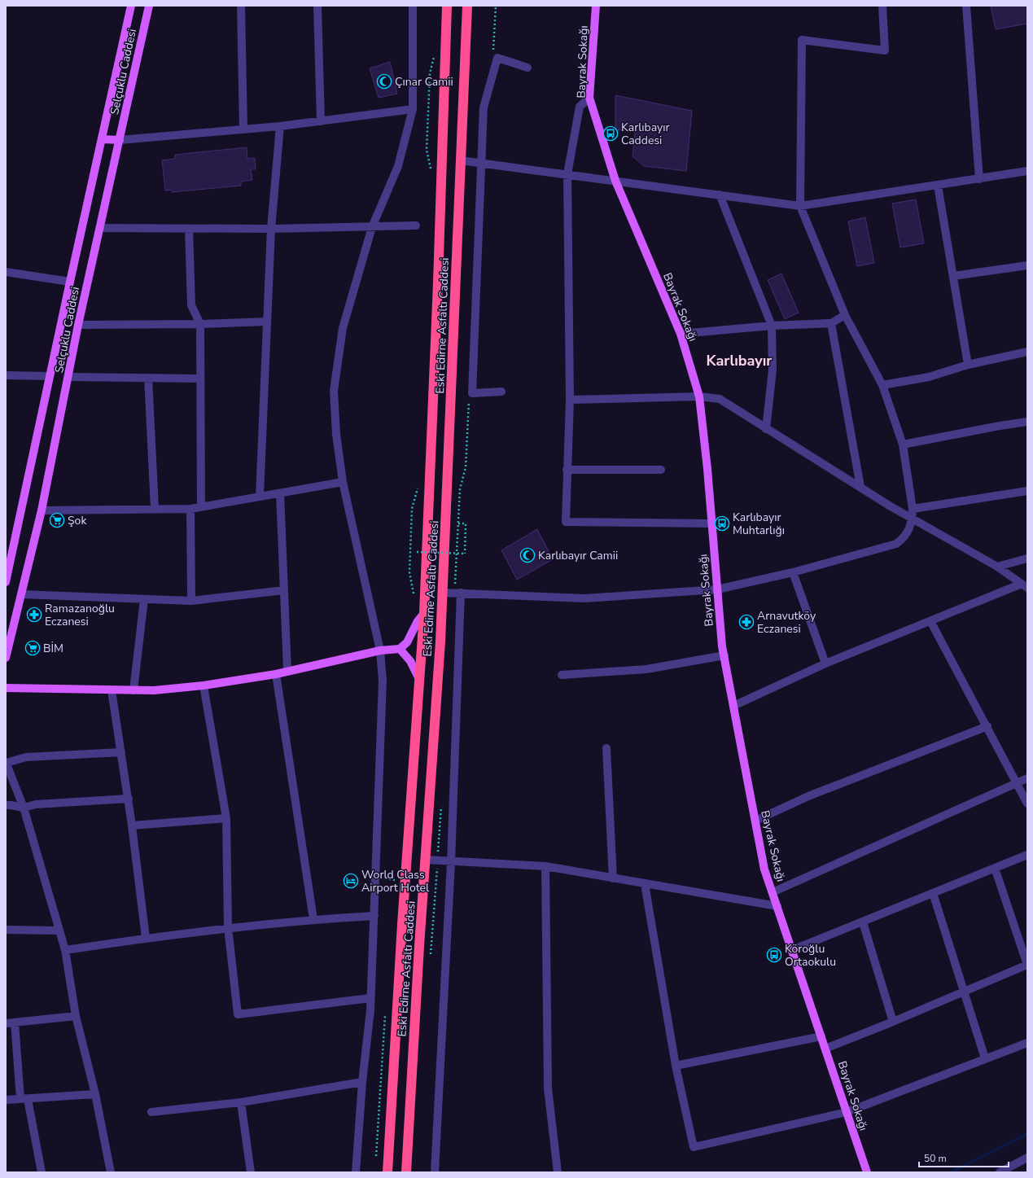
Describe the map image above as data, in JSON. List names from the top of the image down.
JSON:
{
  "streets": {
    "highway": ["Eski Edirne Asfaltı Caddesi"],
    "main road": ["Bayrak Sokağı", "Selçuklu Caddesi"]
  },
  "districts": ["Karlıbayır"],
  "places": {
    "mosque": ["Çınar Camii", "Karlıbayır Camii"],
    "bus stop": ["Karlıbayır Caddesi", "Karlıbayır Muhtarlığı", "Köroğlu Ortaokulu"],
    "supermarket": ["Şok", "BİM"],
    "pharmacy": ["Ramazanoğlu Eczanesi", "Arnavutköy Eczanesi"],
    "hotel": ["World Class Airport Hotel"]
  },
  "scale_bar": "50 m"
}
